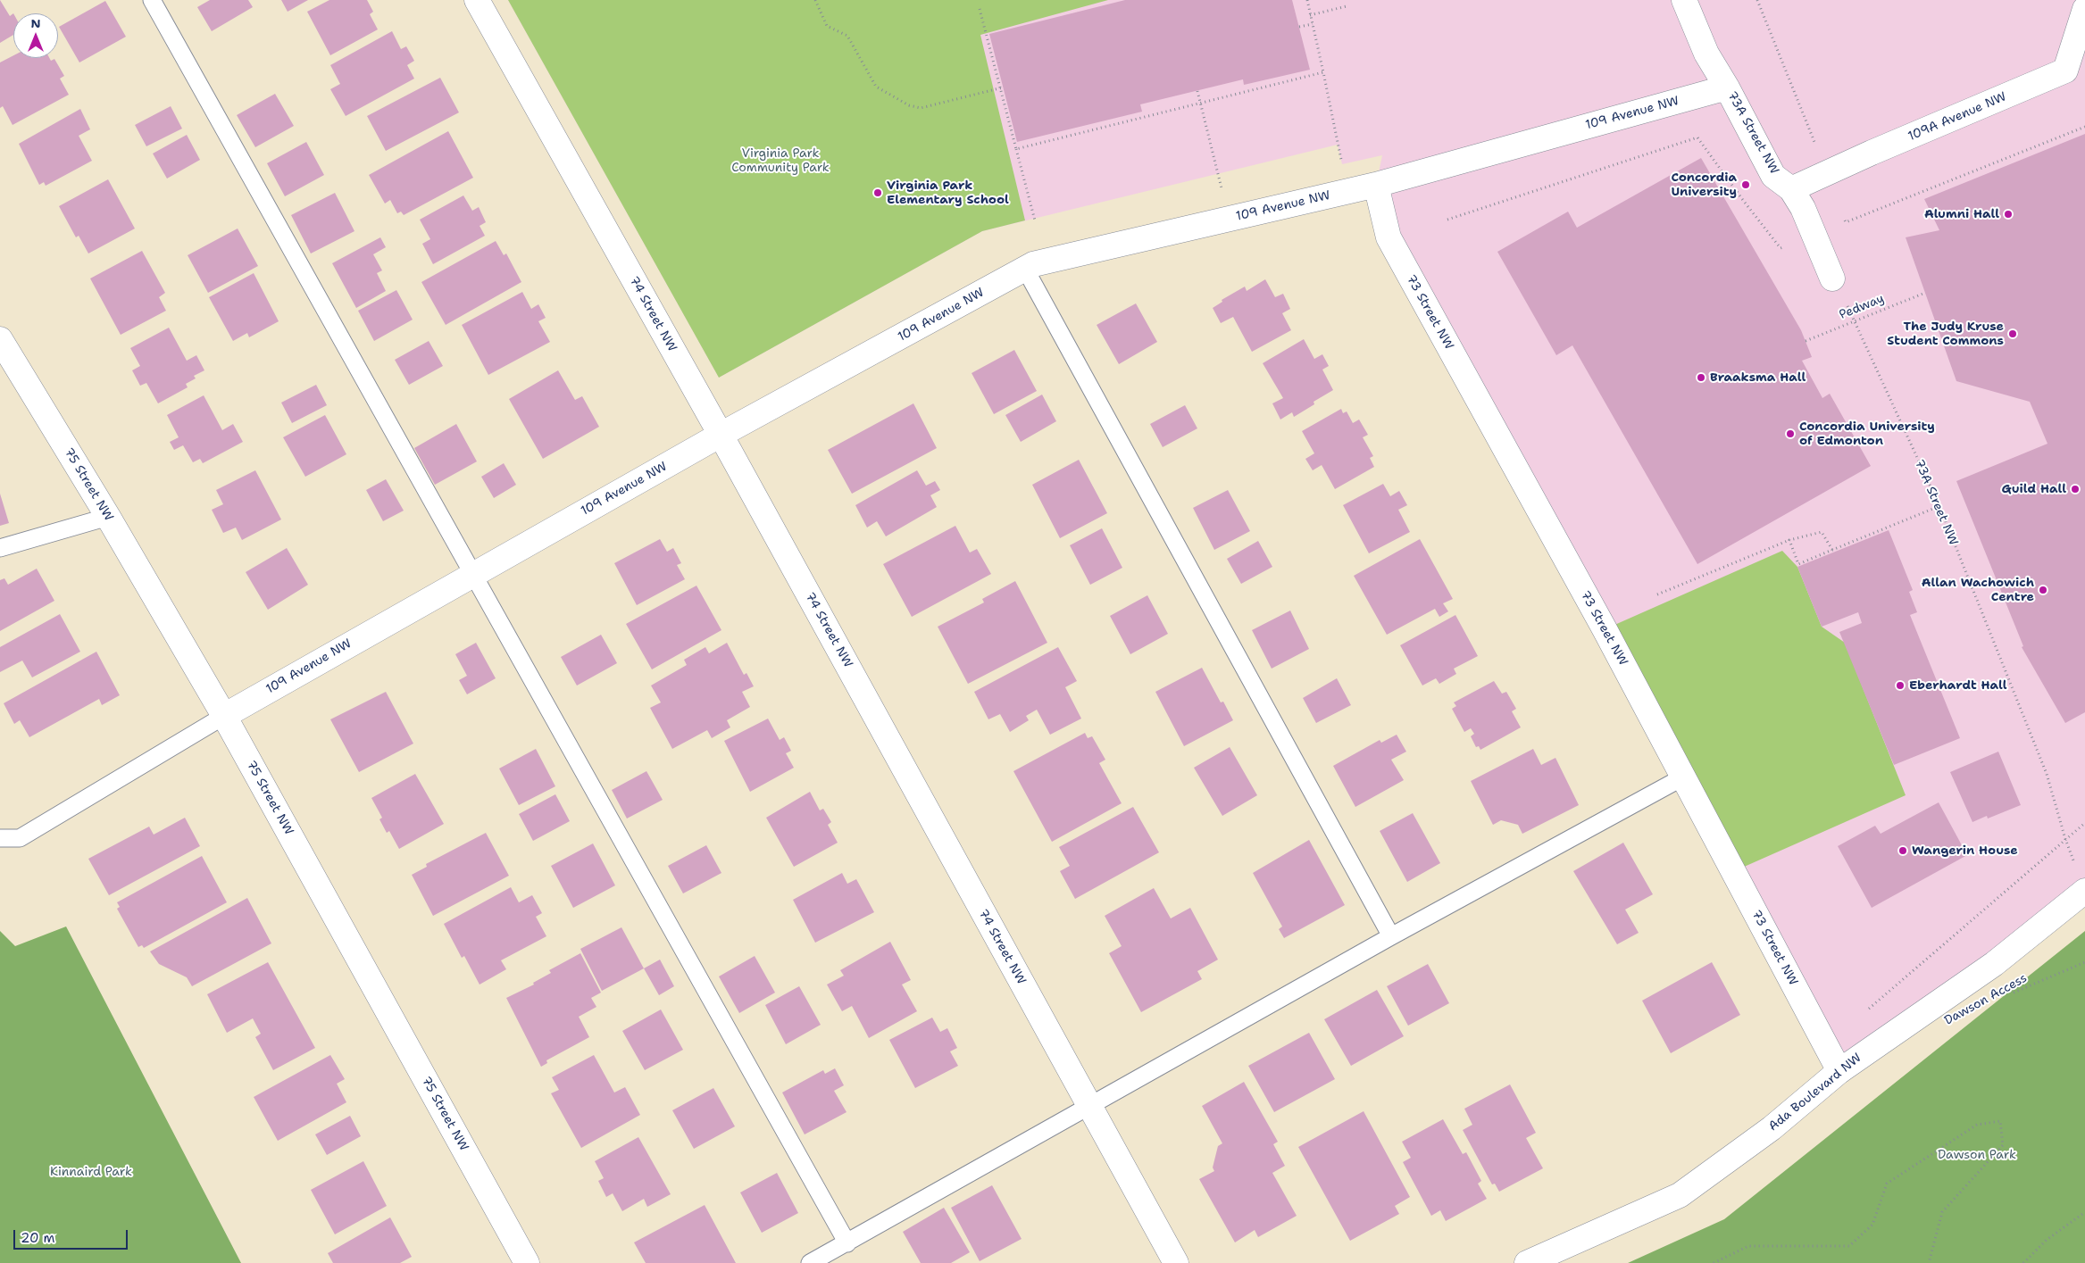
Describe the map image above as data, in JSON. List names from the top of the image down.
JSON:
{
  "streets": {
    "street": [
      "109 Avenue NW",
      "109A Avenue NW",
      "73A Street NW",
      "73 Street NW",
      "74 Street NW",
      "75 Street NW",
      "Ada Boulevard NW"
    ],
    "path": ["Pedway", "Dawson Access"]
  },
  "crossings": [
    ["109 Avenue NW", "73A Street NW"],
    ["109 Avenue NW", "73 Street NW"],
    ["109 Avenue NW", "74 Street NW"],
    ["109 Avenue NW", "75 Street NW"],
    ["109A Avenue NW", "73A Street NW"],
    ["73 Street NW", "Ada Boulevard NW"]
  ],
  "parks": ["Virginia Park Community Park", "Dawson Park", "Kinnaird Park"],
  "places": [
    "Concordia University",
    "Virginia Park Elementary School",
    "Alumni Hall",
    "The Judy Kruse Student Commons",
    "Braaksma Hall",
    "Concordia University of Edmonton",
    "Guild Hall",
    "Allan Wachowich Centre",
    "Eberhardt Hall",
    "Wangerin House"
  ],
  "scale_bar": "20 m",
  "north": "top"
}
